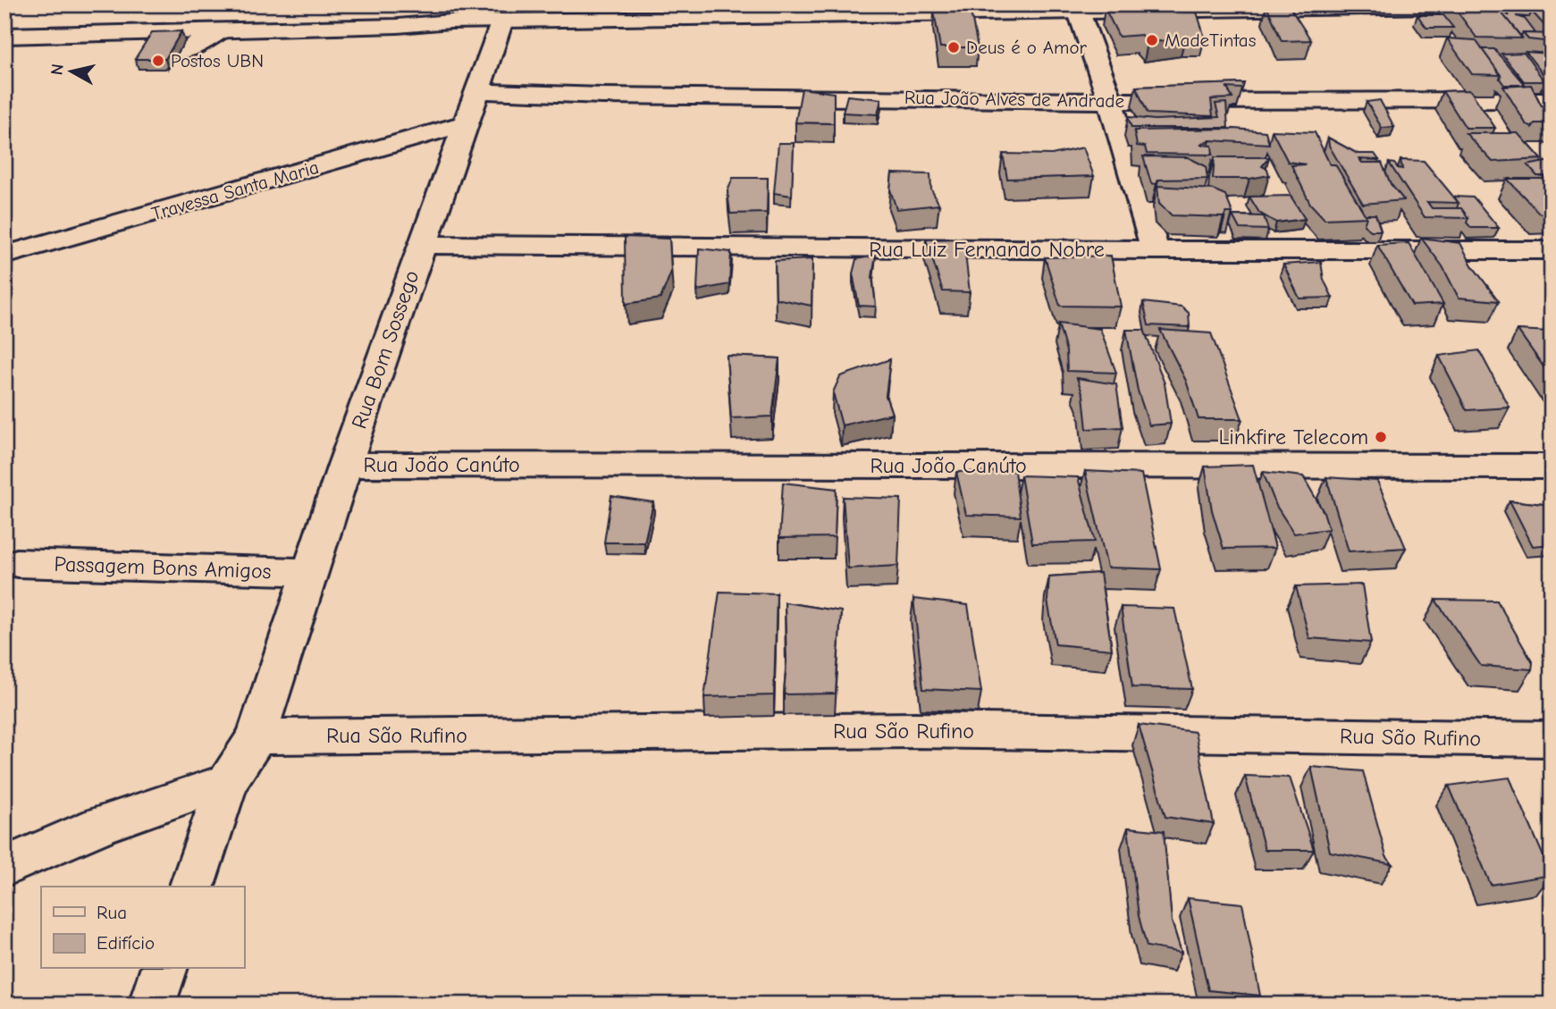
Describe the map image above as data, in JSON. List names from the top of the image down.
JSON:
{
  "streets": {
    "street": [
      "Rua João Alves de Andrade",
      "Travessa Santa Maria",
      "Rua Luiz Fernando Nobre",
      "Rua Bom Sossego",
      "Rua João Canúto",
      "Passagem Bons Amigos",
      "Rua São Rufino"
    ]
  },
  "crossings": [
    ["Rua João Alves de Andrade", "Rua Bom Sossego"],
    ["Travessa Santa Maria", "Rua Bom Sossego"],
    ["Rua Luiz Fernando Nobre", "Rua Bom Sossego"],
    ["Rua Bom Sossego", "Rua João Canúto"],
    ["Rua Bom Sossego", "Passagem Bons Amigos"],
    ["Rua Bom Sossego", "Rua São Rufino"]
  ],
  "places": [
    "MadeTintas",
    "Deus é o Amor",
    "Postos UBN",
    "Linkfire Telecom"
  ],
  "legend": ["Rua", "Edifício"],
  "north": "left"
}
